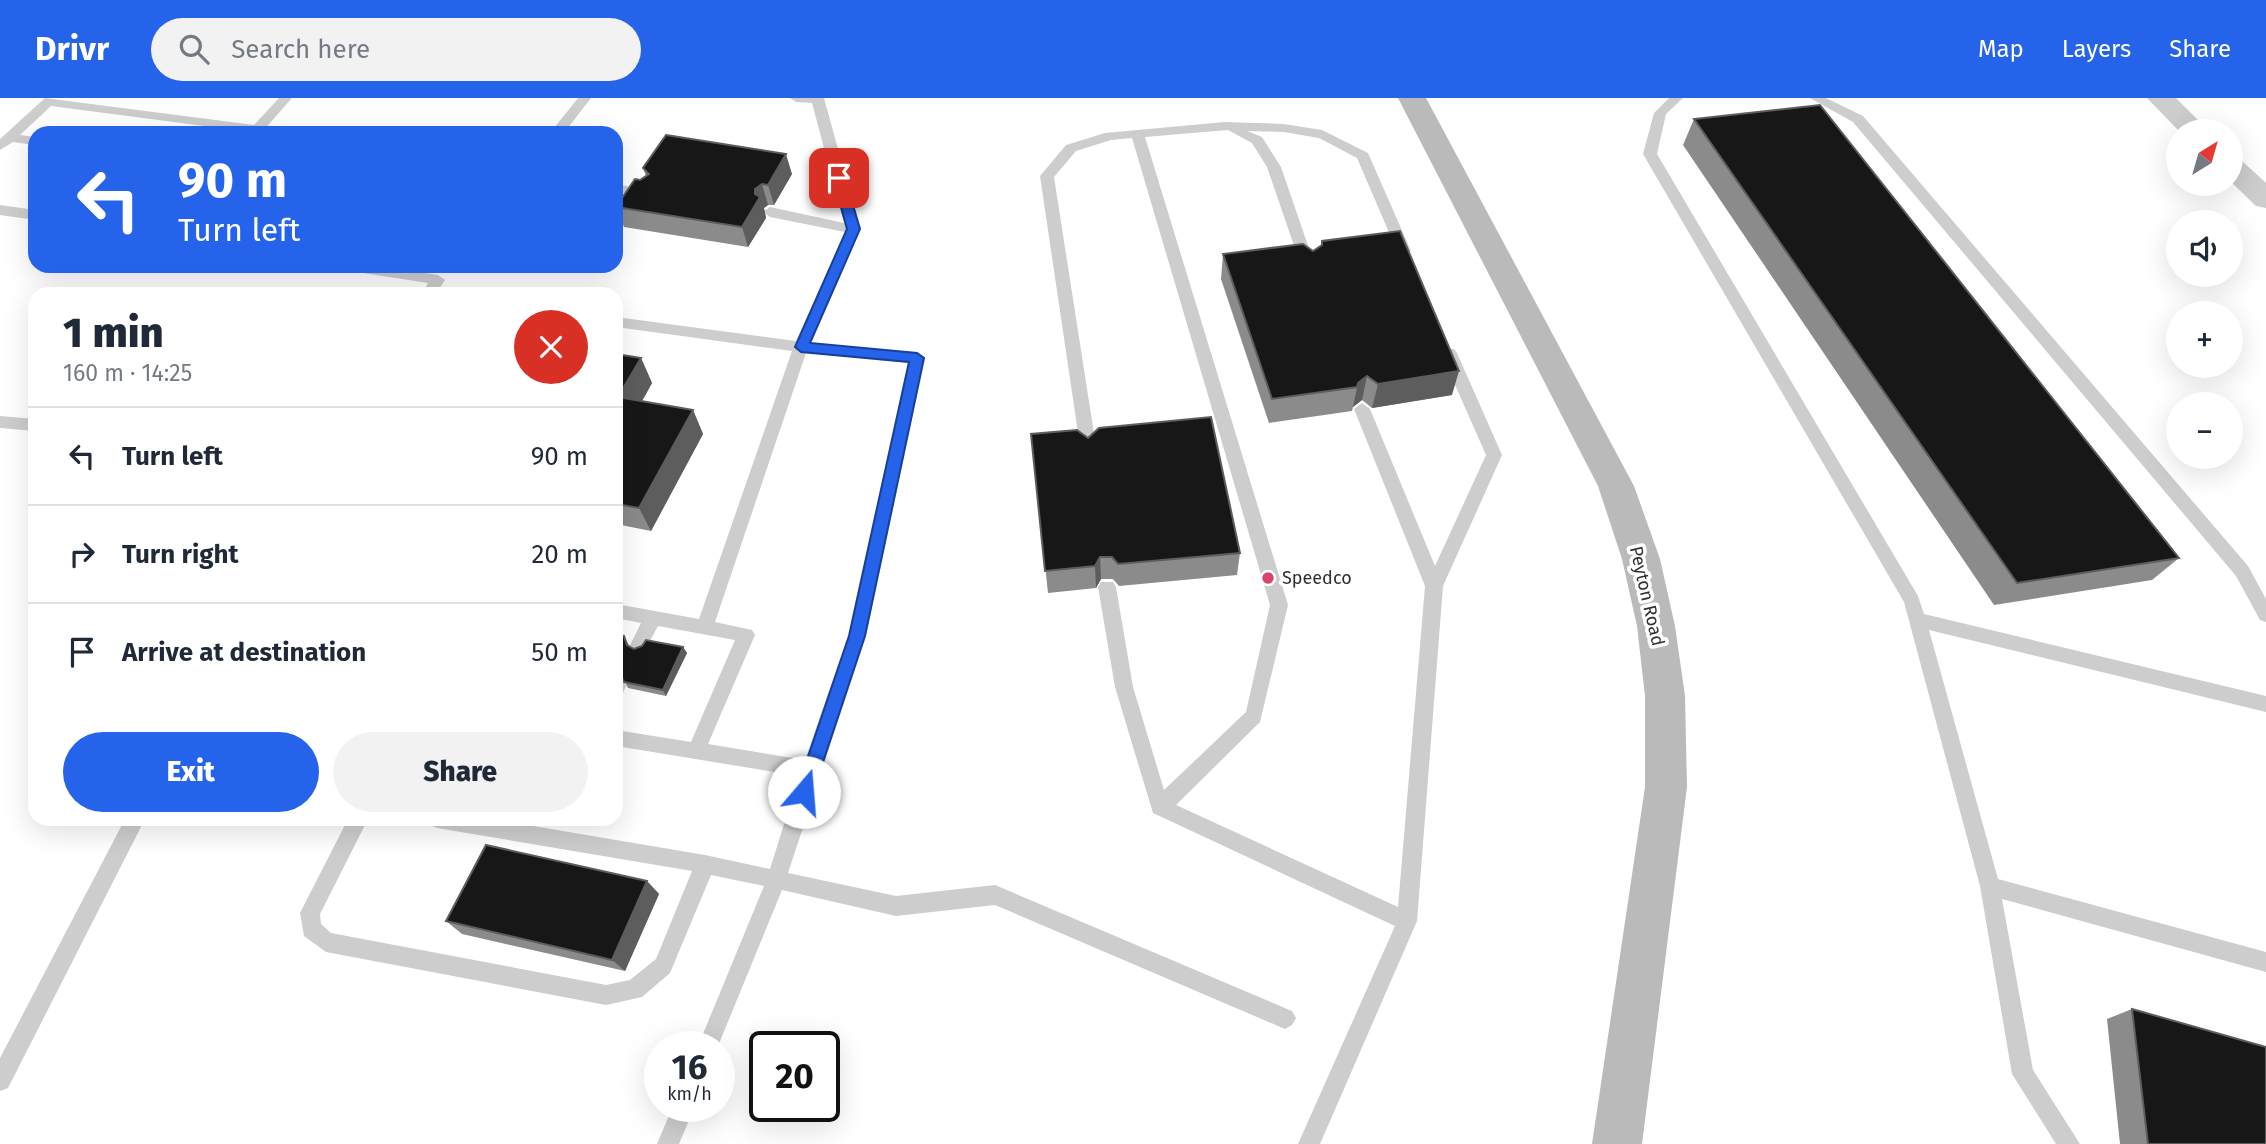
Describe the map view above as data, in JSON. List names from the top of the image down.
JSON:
{
  "streets": {
    "street": ["Peyton Road"]
  },
  "places": ["Speedco"],
  "north": "top right",
  "page": {
    "header": "Drivr",
    "search": "Search here",
    "nav": ["Map", "Layers", "Share"],
    "map_buttons": ["+", "−"],
    "turn": ["90 m", "Turn left"],
    "heading": ["1 min", "160 m · 14:25"],
    "list": [
      {
        "name": "Turn left",
        "value": "90 m"
      },
      {
        "name": "Turn right",
        "value": "20 m"
      },
      {
        "name": "Arrive at destination",
        "value": "50 m"
      }
    ],
    "buttons": ["Exit", "Share"],
    "speed": "16 km/h",
    "limit": "20"
  }
}
